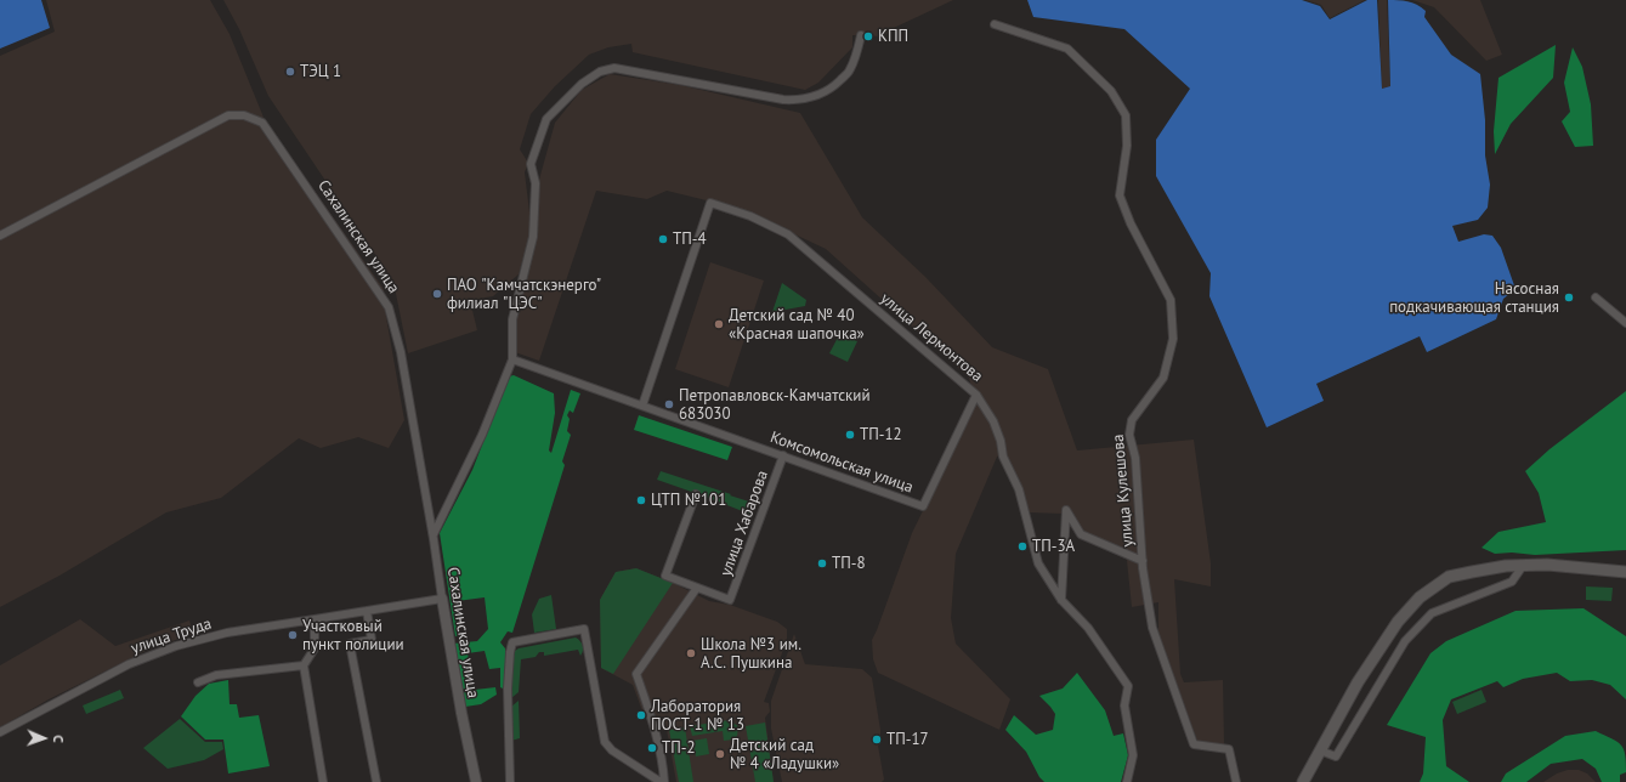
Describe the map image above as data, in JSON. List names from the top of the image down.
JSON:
{
  "streets": {
    "street": [
      "Сахалинская улица",
      "улица Лермонтова",
      "Комсомольская улица",
      "улица Кулешова",
      "улица Хабарова",
      "улица Труда"
    ]
  },
  "crossings": [
    ["Сахалинская улица", "улица Труда"],
    ["улица Лермонтова", "Комсомольская улица"],
    ["Комсомольская улица", "улица Хабарова"]
  ],
  "places": [
    "КПП",
    "ТЭЦ 1",
    "ТП-4",
    "ПАО \"Камчатскэнерго\" филиал \"ЦЭС\"",
    "Насосная подкачивающая станция",
    "Детский сад № 40 «Красная шапочка»",
    "Петропавловск-Камчатский 683030",
    "ТП-12",
    "ЦТП №101",
    "ТП-3А",
    "ТП-8",
    "Участковый пункт полиции",
    "Школа №3 им. А.С. Пушкина",
    "Лаборатория ПОСТ-1 № 13",
    "ТП-17",
    "ТП-2",
    "Детский сад № 4 «Ладушки»"
  ],
  "north": "right"
}
